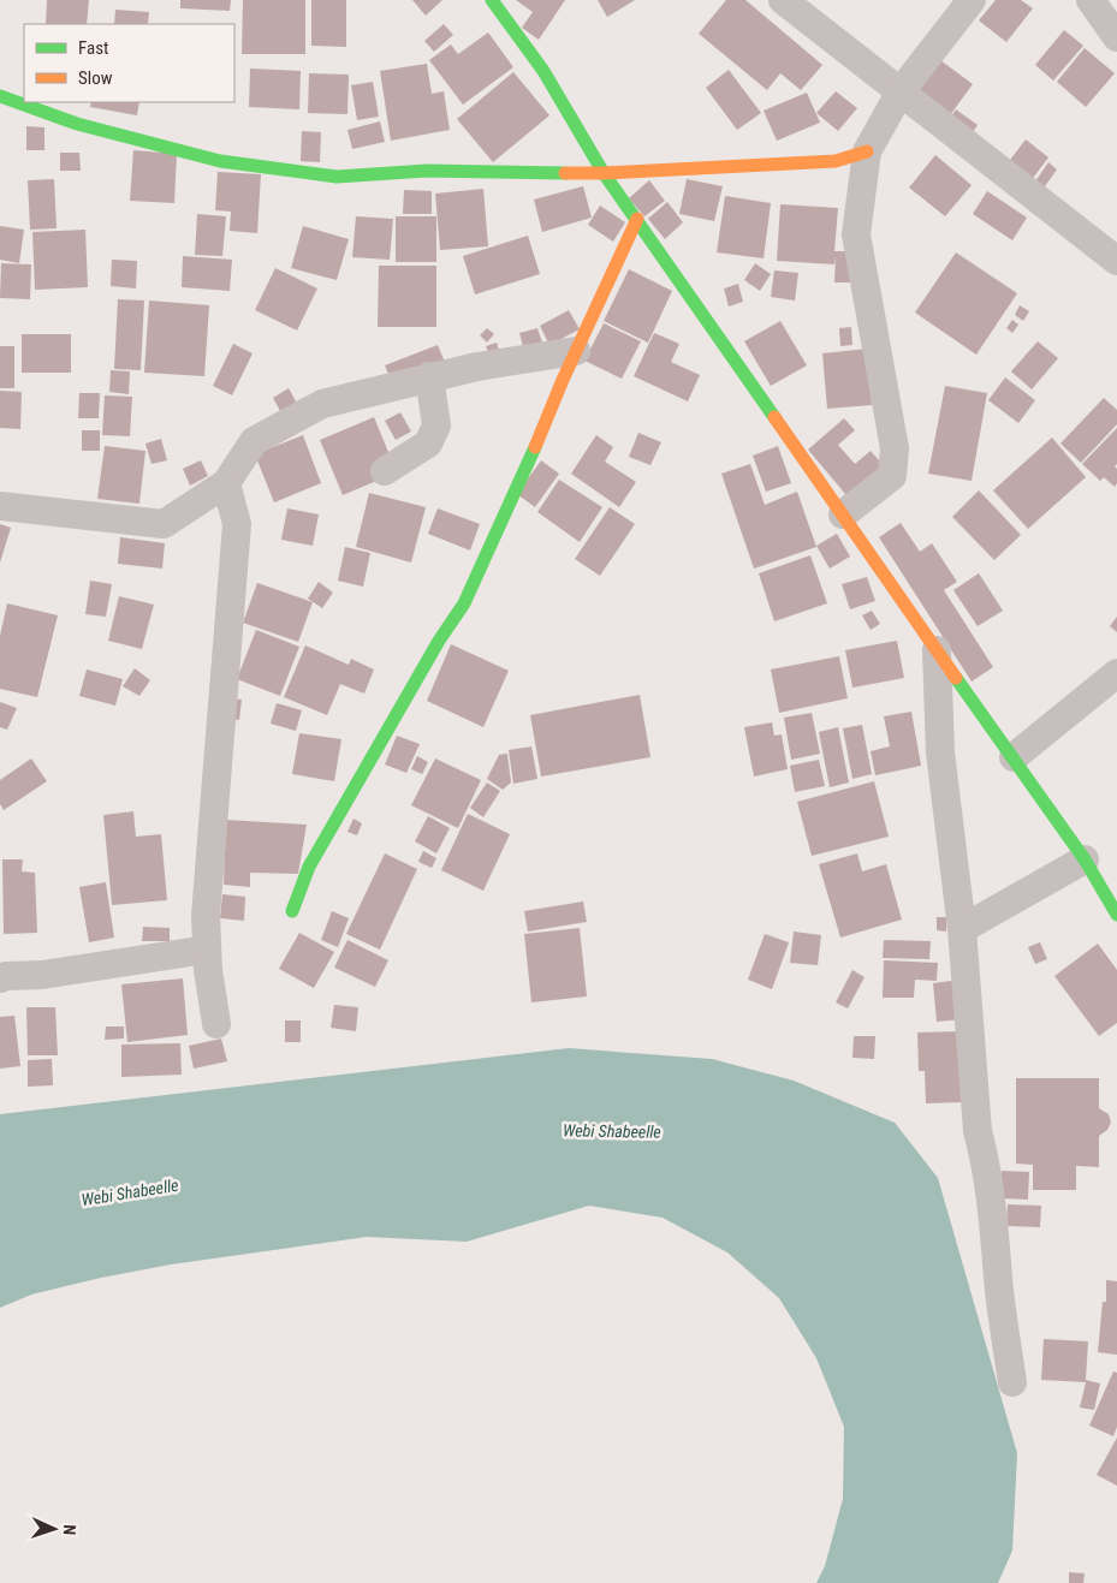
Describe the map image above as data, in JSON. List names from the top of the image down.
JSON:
{
  "water": ["Webi Shabeelle"],
  "legend": ["Fast", "Slow"],
  "north": "right"
}
